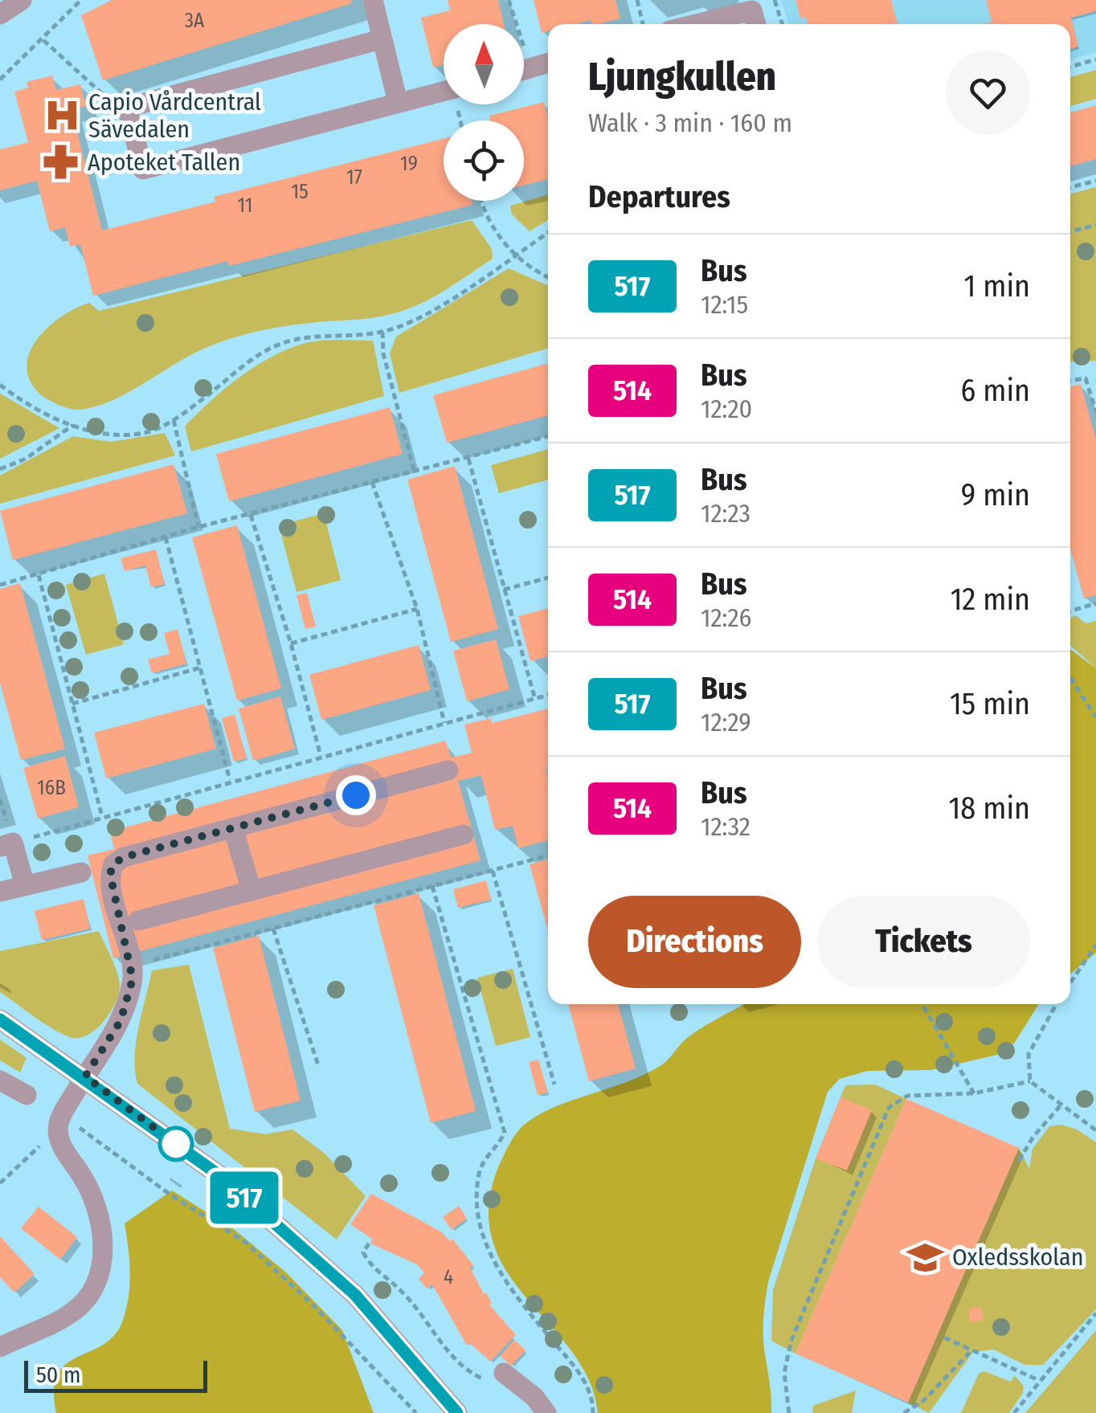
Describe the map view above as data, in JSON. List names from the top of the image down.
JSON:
{
  "places": {
    "hospital": ["Capio Vårdcentral Sävedalen"],
    "pharmacy": ["Apoteket Tallen"],
    "school or university": ["Oxledsskolan"]
  },
  "lines": ["bus line 517"],
  "house_numbers": [
    "3A",
    "19",
    "17",
    "15",
    "11",
    "16B",
    "4"
  ],
  "scale_bar": "50 m",
  "north": "top",
  "page": {
    "on_map": "517",
    "heading": [
      ["Ljungkullen", "Walk · 3 min · 160 m"],
      "Departures"
    ],
    "list": [
      {
        "mark": "517",
        "name": "Bus",
        "note": "12:15",
        "value": "1 min"
      },
      {
        "mark": "514",
        "name": "Bus",
        "note": "12:20",
        "value": "6 min"
      },
      {
        "mark": "517",
        "name": "Bus",
        "note": "12:23",
        "value": "9 min"
      },
      {
        "mark": "514",
        "name": "Bus",
        "note": "12:26",
        "value": "12 min"
      },
      {
        "mark": "517",
        "name": "Bus",
        "note": "12:29",
        "value": "15 min"
      },
      {
        "mark": "514",
        "name": "Bus",
        "note": "12:32",
        "value": "18 min"
      }
    ],
    "buttons": ["Directions", "Tickets"],
    "scale": "50 m"
  }
}
